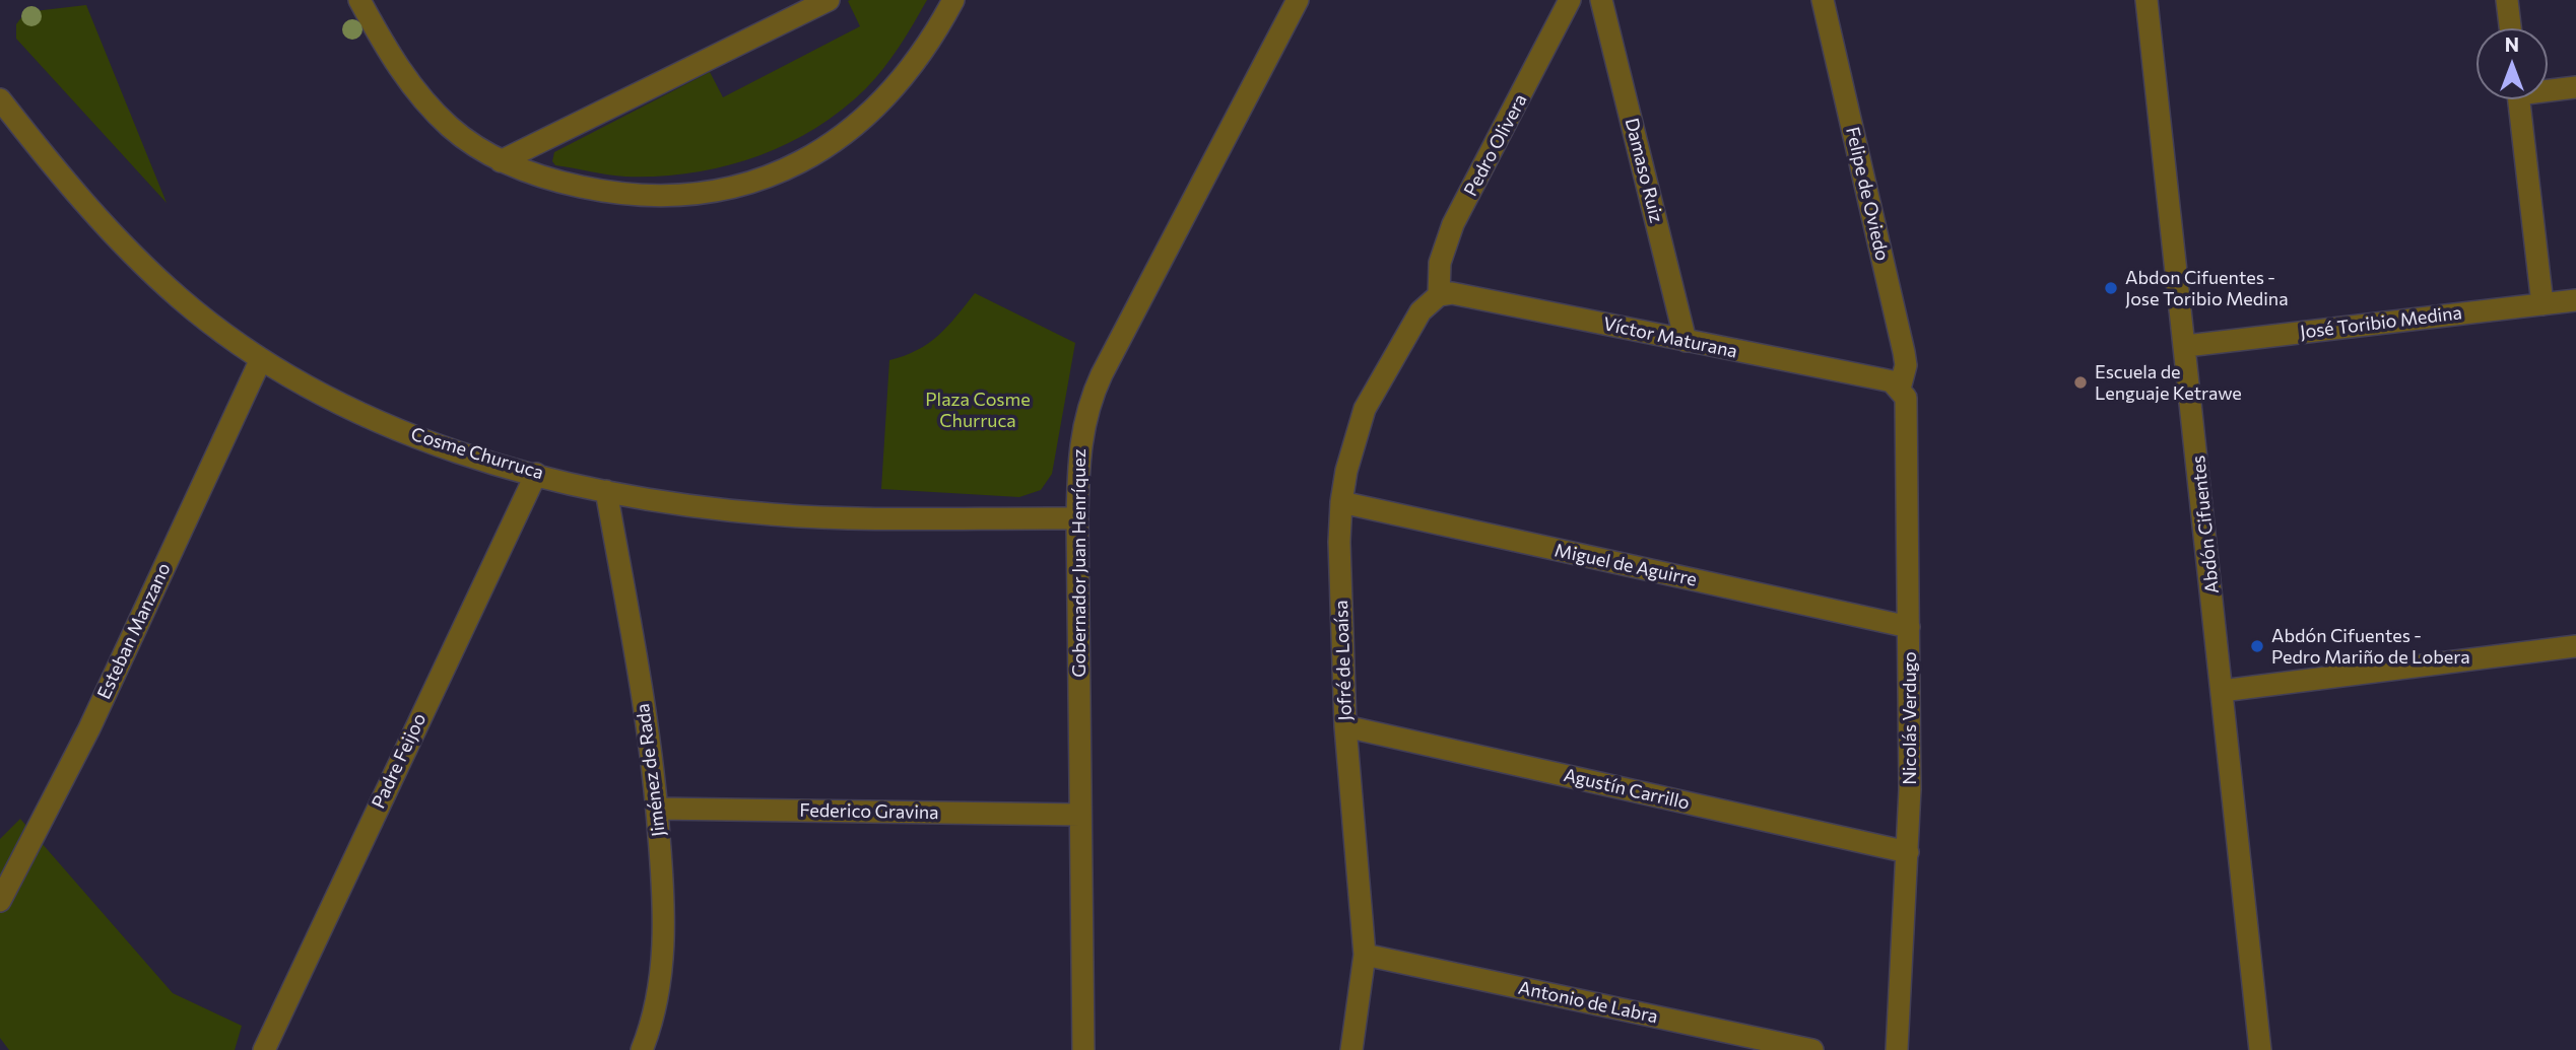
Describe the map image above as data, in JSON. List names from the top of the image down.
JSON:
{
  "streets": {
    "street": [
      "Pedro Olivera",
      "Damaso Ruiz",
      "Felipe de Oviedo",
      "José Toribio Medina",
      "Víctor Maturana",
      "Cosme Churruca",
      "Abdón Cifuentes",
      "Gobernador Juan Henríquez",
      "Miguel de Aguirre",
      "Esteban Manzano",
      "Jofré de Loaísa",
      "Nicolás Verdugo",
      "Padre Feijoo",
      "Jiménez de Rada",
      "Agustín Carrillo",
      "Federico Gravina",
      "Antonio de Labra"
    ]
  },
  "crossings": [
    ["Pedro Olivera", "Víctor Maturana"],
    ["Pedro Olivera", "Jofré de Loaísa"],
    ["Damaso Ruiz", "Víctor Maturana"],
    ["Felipe de Oviedo", "Víctor Maturana"],
    ["Felipe de Oviedo", "Nicolás Verdugo"],
    ["José Toribio Medina", "Abdón Cifuentes"],
    ["Víctor Maturana", "Jofré de Loaísa"],
    ["Víctor Maturana", "Nicolás Verdugo"],
    ["Cosme Churruca", "Gobernador Juan Henríquez"],
    ["Cosme Churruca", "Esteban Manzano"],
    ["Cosme Churruca", "Padre Feijoo"],
    ["Cosme Churruca", "Jiménez de Rada"],
    ["Gobernador Juan Henríquez", "Federico Gravina"],
    ["Miguel de Aguirre", "Jofré de Loaísa"],
    ["Miguel de Aguirre", "Nicolás Verdugo"],
    ["Jofré de Loaísa", "Agustín Carrillo"],
    ["Jofré de Loaísa", "Antonio de Labra"],
    ["Nicolás Verdugo", "Agustín Carrillo"],
    ["Jiménez de Rada", "Federico Gravina"]
  ],
  "parks": ["Plaza Cosme Churruca"],
  "places": ["Abdon Cifuentes - Jose Toribio Medina", "Escuela de Lenguaje Ketrawe", "Abdón Cifuentes - Pedro Mariño de Lobera"],
  "north": "top"
}
